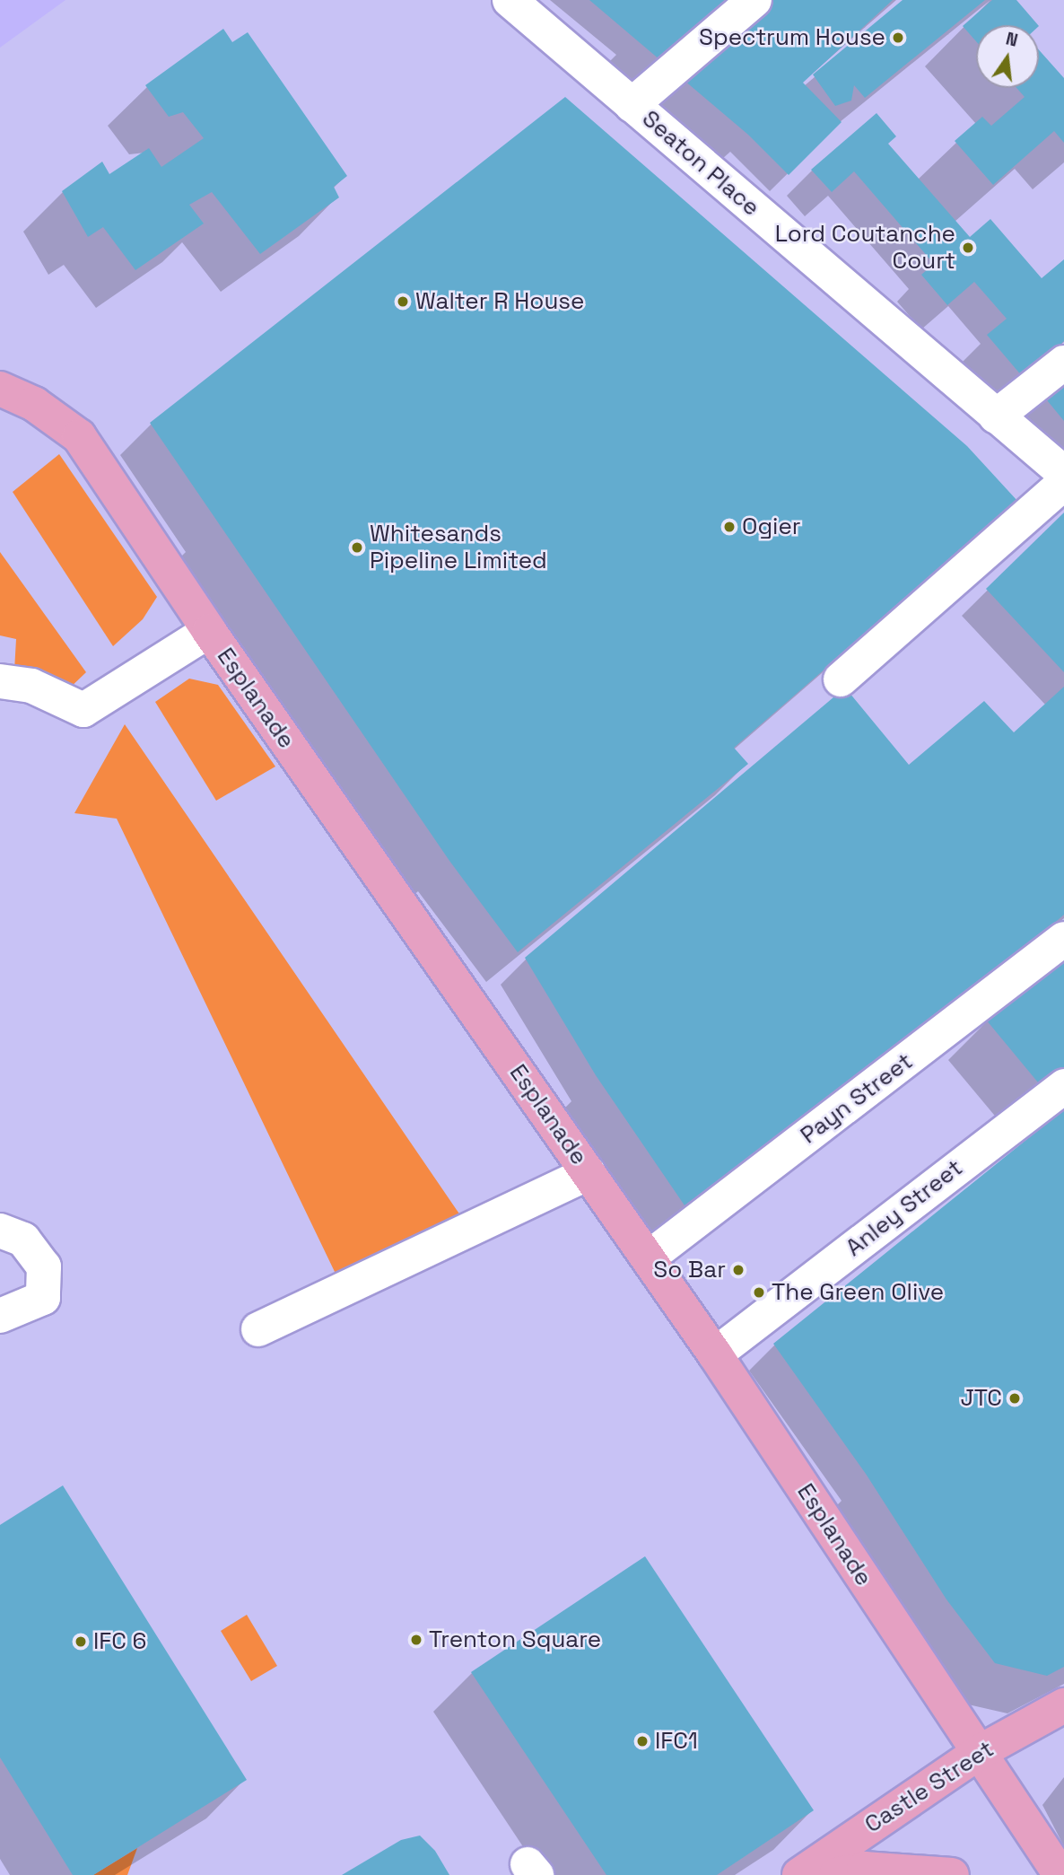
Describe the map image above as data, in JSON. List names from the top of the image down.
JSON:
{
  "streets": {
    "main road": ["Esplanade", "Castle Street"],
    "street": ["Seaton Place", "Payn Street", "Anley Street"]
  },
  "crossings": [
    ["Esplanade", "Payn Street"],
    ["Esplanade", "Anley Street"],
    ["Esplanade", "Castle Street"]
  ],
  "places": [
    "Spectrum House",
    "Lord Coutanche Court",
    "Walter R House",
    "Ogier",
    "Whitesands Pipeline Limited",
    "So Bar",
    "The Green Olive",
    "JTC",
    "Trenton Square",
    "IFC 6",
    "IFC1"
  ],
  "north": "top"
}
